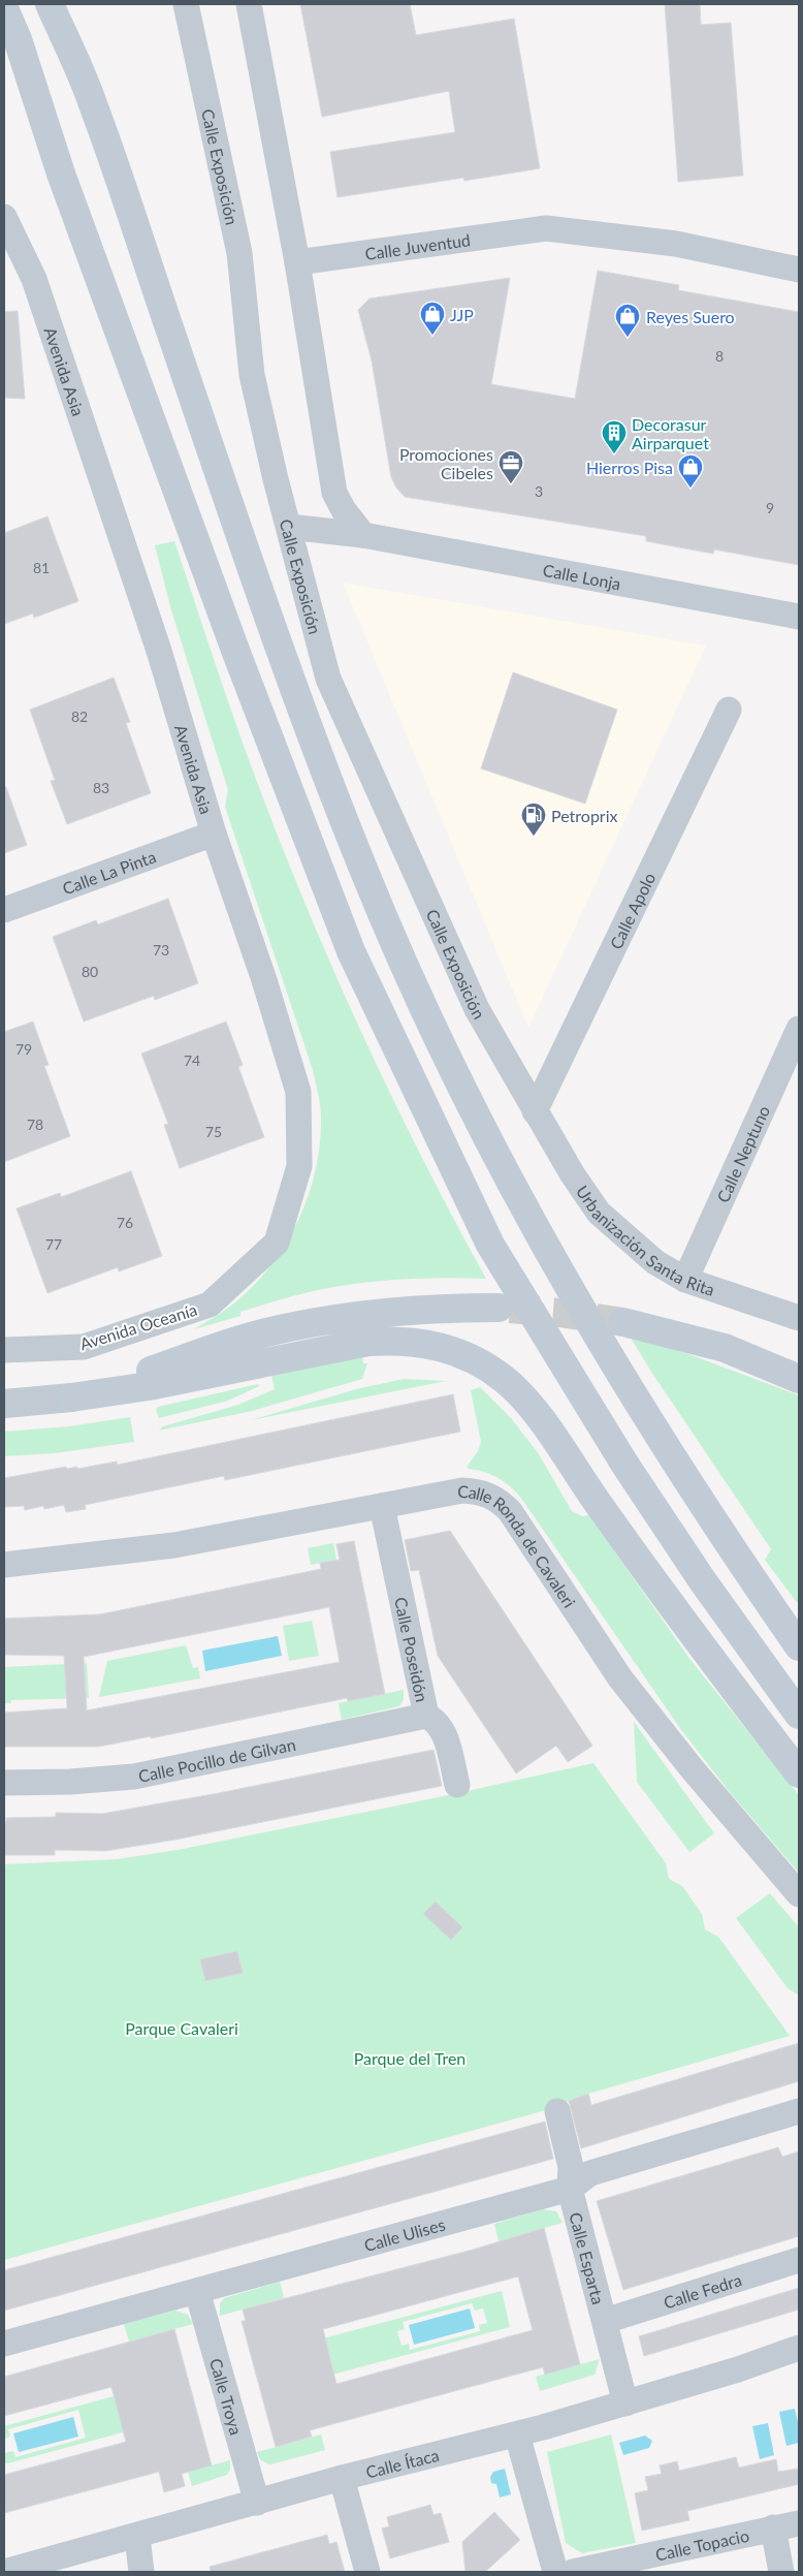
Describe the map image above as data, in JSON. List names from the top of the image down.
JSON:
{
  "streets": {
    "street": [
      "Calle Exposición",
      "Calle Juventud",
      "Avenida Asia",
      "Calle Lonja",
      "Calle La Pinta",
      "Calle Apolo",
      "Calle Neptuno",
      "Urbanización Santa Rita",
      "Avenida Oceanía",
      "Calle Ronda de Cavaleri",
      "Calle Poseidón",
      "Calle Pocillo de Gilvan",
      "Calle Ulises",
      "Calle Esparta",
      "Calle Fedra",
      "Calle Troya",
      "Calle Ítaca",
      "Calle Topacio"
    ]
  },
  "crossings": [
    ["Calle Exposición", "Calle Lonja"],
    ["Calle Exposición", "Calle Apolo"],
    ["Calle Exposición", "Urbanización Santa Rita"],
    ["Avenida Asia", "Calle La Pinta"],
    ["Avenida Asia", "Avenida Oceanía"],
    ["Calle Apolo", "Urbanización Santa Rita"],
    ["Calle Neptuno", "Urbanización Santa Rita"],
    ["Calle Ronda de Cavaleri", "Calle Poseidón"],
    ["Calle Poseidón", "Calle Pocillo de Gilvan"],
    ["Calle Ulises", "Calle Esparta"],
    ["Calle Ulises", "Calle Troya"],
    ["Calle Esparta", "Calle Fedra"],
    ["Calle Esparta", "Calle Ítaca"],
    ["Calle Troya", "Calle Ítaca"]
  ],
  "parks": ["Parque Cavaleri", "Parque del Tren"],
  "places": {
    "shop": ["JJP", "Reyes Suero", "Hierros Pisa"],
    "building": ["Decorasur Airparquet"],
    "office": ["Promociones Cibeles"],
    "fuel station": ["Petroprix"]
  },
  "house_numbers": [
    "8",
    "3",
    "9",
    "81",
    "82",
    "83",
    "73",
    "80",
    "79",
    "74",
    "78",
    "75",
    "76",
    "77"
  ]
}
